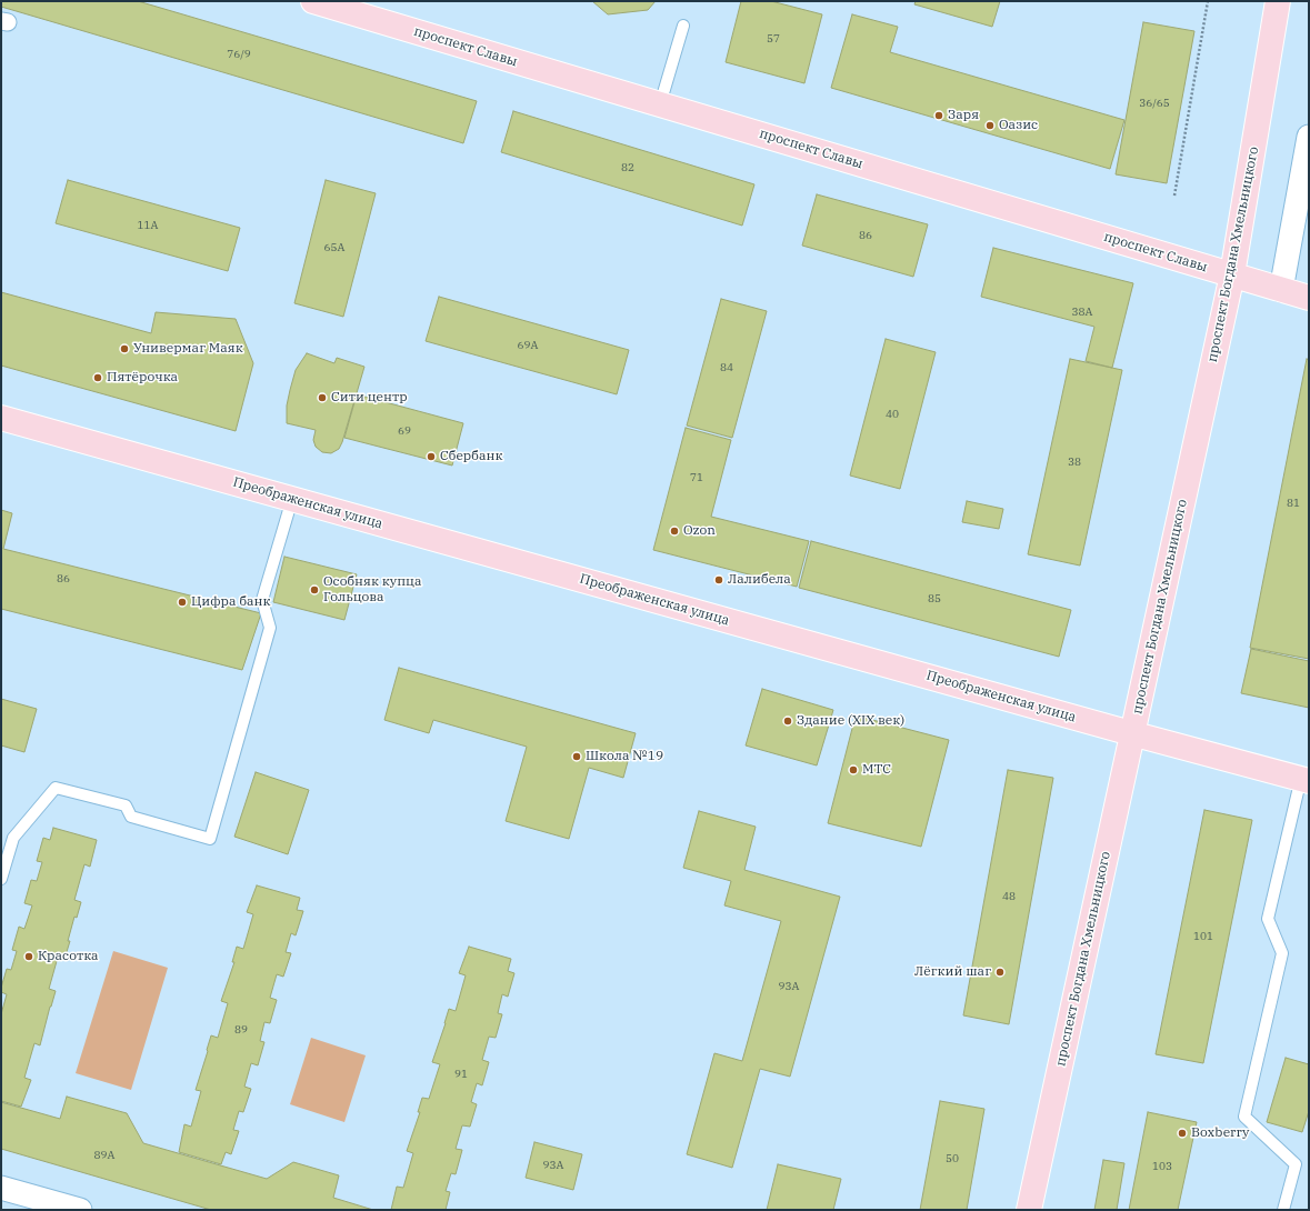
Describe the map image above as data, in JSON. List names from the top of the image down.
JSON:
{
  "streets": {
    "main road": ["проспект Славы", "проспект Богдана Хмельницкого", "Преображенская улица"]
  },
  "crossings": [
    ["проспект Славы", "проспект Богдана Хмельницкого"],
    ["проспект Богдана Хмельницкого", "Преображенская улица"]
  ],
  "places": [
    "Заря",
    "Оазис",
    "Универмаг Маяк",
    "Пятёрочка",
    "Сити центр",
    "Сбербанк",
    "Ozon",
    "Лалибела",
    "Особняк купца Гольцова",
    "Цифра банк",
    "Здание (XIX век)",
    "Школа №19",
    "МТС",
    "Красотка",
    "Лёгкий шаг",
    "Boxberry"
  ],
  "house_numbers": [
    "57",
    "76/9",
    "36/65",
    "82",
    "11А",
    "86",
    "65А",
    "38А",
    "69А",
    "84",
    "40",
    "69",
    "38",
    "71",
    "81",
    "86",
    "85",
    "48",
    "101",
    "93А",
    "89",
    "91",
    "89А",
    "50",
    "93А",
    "103"
  ]
}
